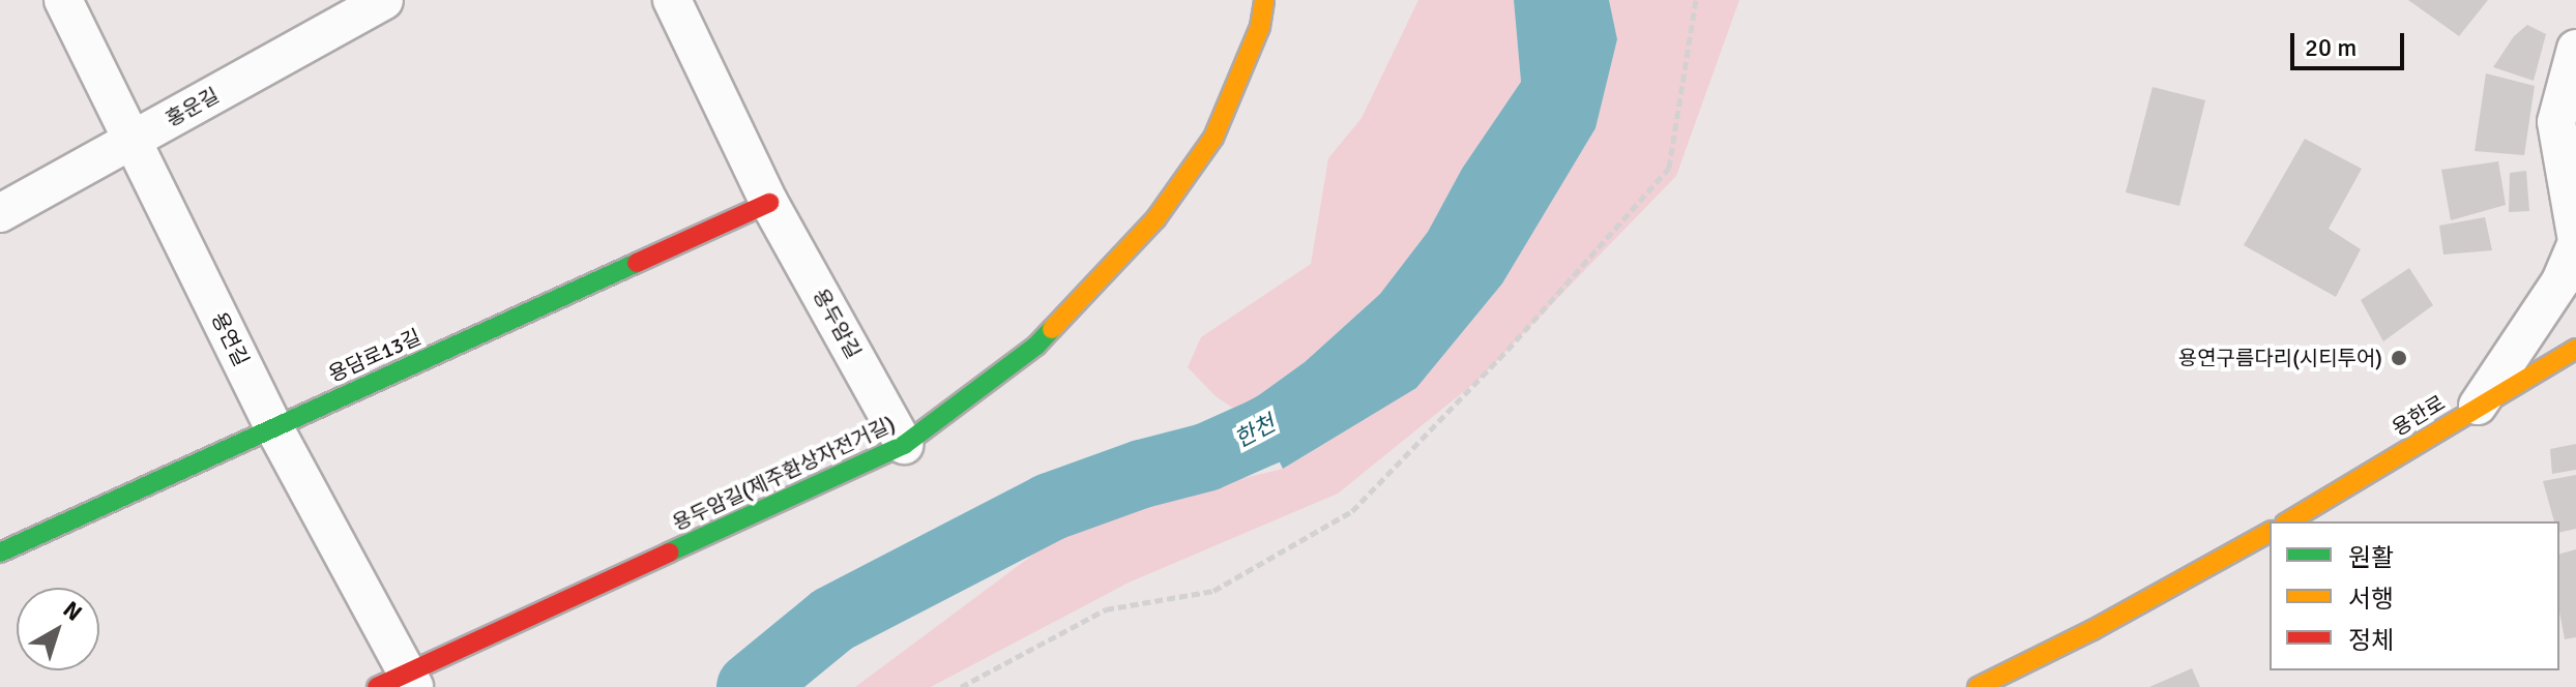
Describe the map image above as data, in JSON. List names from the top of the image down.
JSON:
{
  "streets": {
    "street": [
      "홍운길",
      "용두암길",
      "용연길",
      "용담로13길",
      "용한로",
      "용두암길(제주환상자전거길)"
    ]
  },
  "crossings": [
    ["홍운길", "용연길"],
    ["용두암길", "용담로13길"],
    ["용두암길", "용두암길(제주환상자전거길)"],
    ["용연길", "용담로13길"],
    ["용연길", "용두암길(제주환상자전거길)"]
  ],
  "water": ["한천"],
  "places": ["용연구름다리(시티투어)"],
  "legend": ["원활", "서행", "정체"],
  "scale_bar": "20 m",
  "north": "top right"
}
